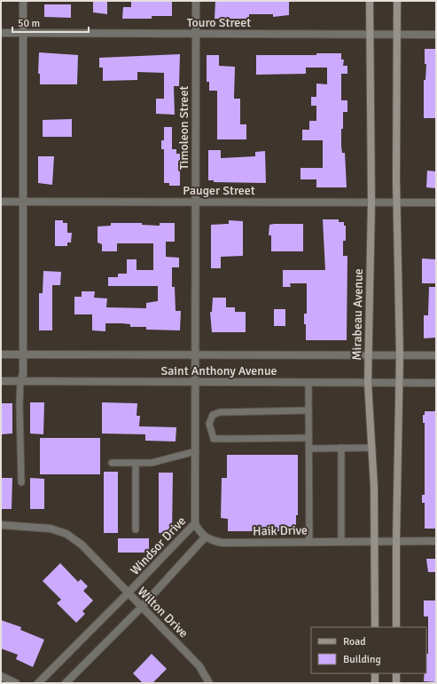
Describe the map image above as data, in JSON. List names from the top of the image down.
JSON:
{
  "streets": {
    "street": [
      "Touro Street",
      "Timoleon Street",
      "Pauger Street",
      "Mirabeau Avenue",
      "Saint Anthony Avenue",
      "Haik Drive",
      "Windsor Drive",
      "Wilton Drive"
    ]
  },
  "crossings": [
    ["Touro Street", "Timoleon Street"],
    ["Touro Street", "Mirabeau Avenue"],
    ["Timoleon Street", "Pauger Street"],
    ["Timoleon Street", "Saint Anthony Avenue"],
    ["Timoleon Street", "Windsor Drive"],
    ["Pauger Street", "Mirabeau Avenue"],
    ["Mirabeau Avenue", "Saint Anthony Avenue"],
    ["Mirabeau Avenue", "Haik Drive"],
    ["Saint Anthony Avenue", "Windsor Drive"],
    ["Windsor Drive", "Wilton Drive"]
  ],
  "legend": ["Road", "Building"],
  "scale_bar": "50 m"
}
